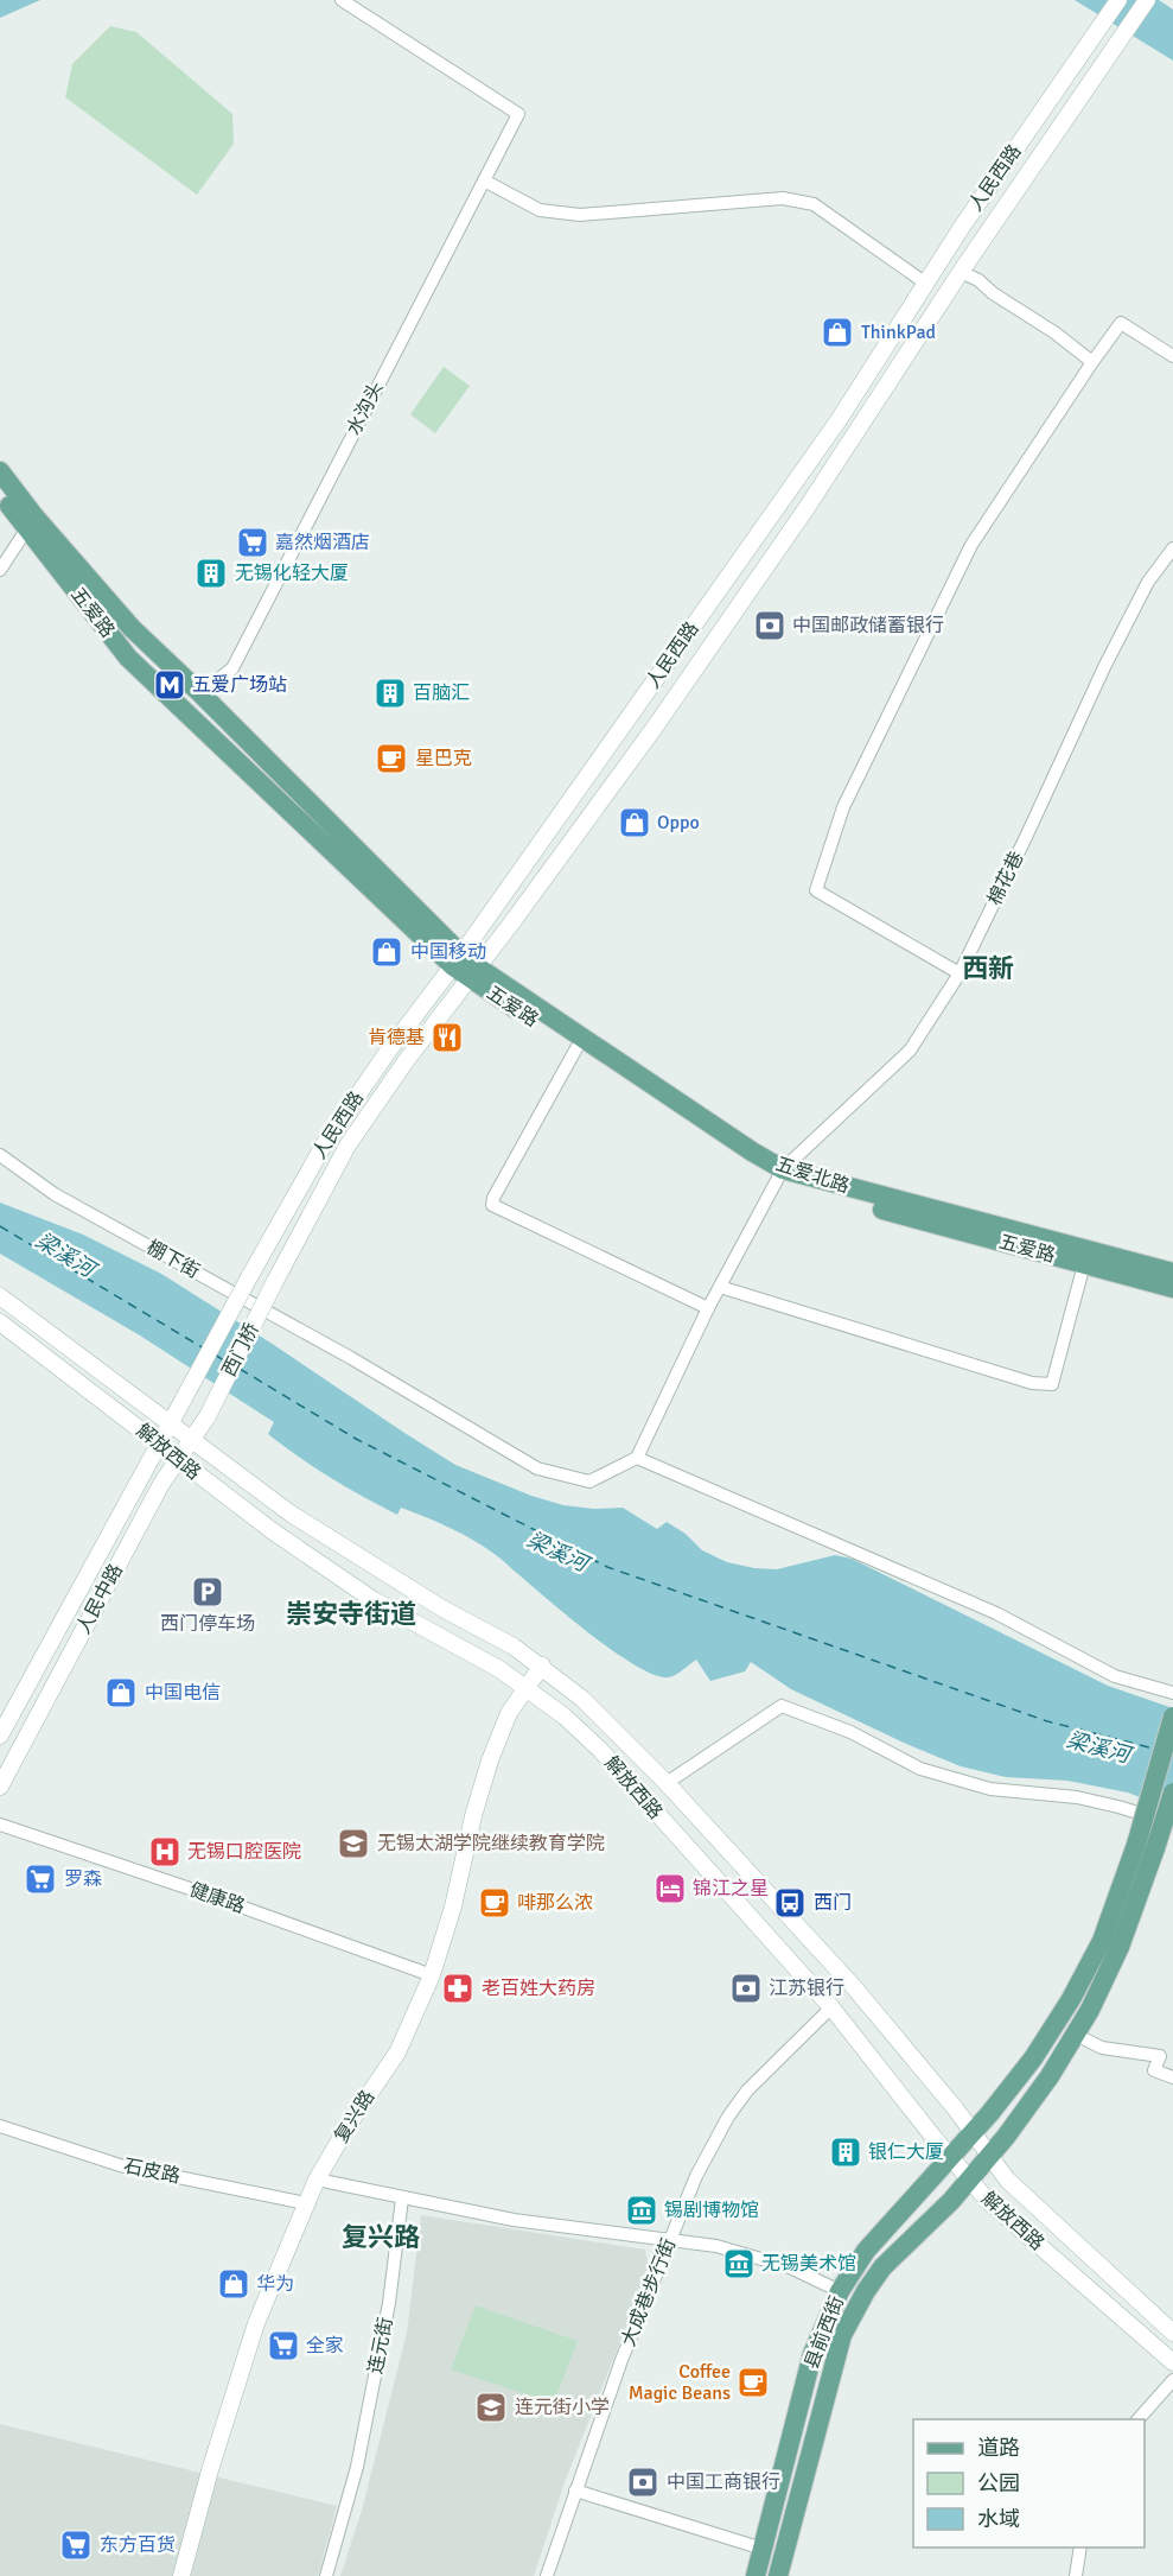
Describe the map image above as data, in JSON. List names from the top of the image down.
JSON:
{
  "streets": {
    "main road": [
      "人民西路",
      "五爱路",
      "五爱北路",
      "西门桥",
      "解放西路",
      "人民中路",
      "复兴路",
      "县前西街"
    ],
    "street": [
      "水沟头",
      "棉花巷",
      "棚下街",
      "健康路",
      "石皮路",
      "大成巷步行街",
      "连元街"
    ]
  },
  "crossings": [
    ["人民西路", "五爱路"],
    ["人民西路", "五爱北路"],
    ["人民西路", "西门桥"],
    ["水沟头", "五爱路"],
    ["五爱路", "棉花巷"],
    ["五爱路", "五爱北路"],
    ["棉花巷", "五爱北路"],
    ["棉花巷", "棚下街"],
    ["西门桥", "人民中路"],
    ["解放西路", "人民中路"],
    ["解放西路", "复兴路"],
    ["解放西路", "大成巷步行街"],
    ["解放西路", "县前西街"],
    ["健康路", "复兴路"],
    ["复兴路", "石皮路"]
  ],
  "districts": ["西新", "崇安寺街道", "复兴路"],
  "water": ["梁溪河"],
  "places": {
    "shop": [
      "ThinkPad",
      "Oppo",
      "中国移动",
      "中国电信",
      "华为"
    ],
    "supermarket": [
      "嘉然烟酒店",
      "罗森",
      "全家",
      "东方百货"
    ],
    "building": ["无锡化轻大厦", "百脑汇", "银仁大厦"],
    "bank": ["中国邮政储蓄银行", "江苏银行", "中国工商银行"],
    "metro station": ["五爱广场站"],
    "cafe": ["星巴克", "啡那么浓", "Coffee Magic Beans"],
    "restaurant": ["肯德基"],
    "parking": ["西门停车场"],
    "school or university": ["无锡太湖学院继续教育学院", "连元街小学"],
    "hospital": ["无锡口腔医院"],
    "hotel": ["锦江之星"],
    "bus stop": ["西门"],
    "pharmacy": ["老百姓大药房"],
    "museum": ["锡剧博物馆", "无锡美术馆"]
  },
  "legend": ["道路", "公园", "水域"]
}
